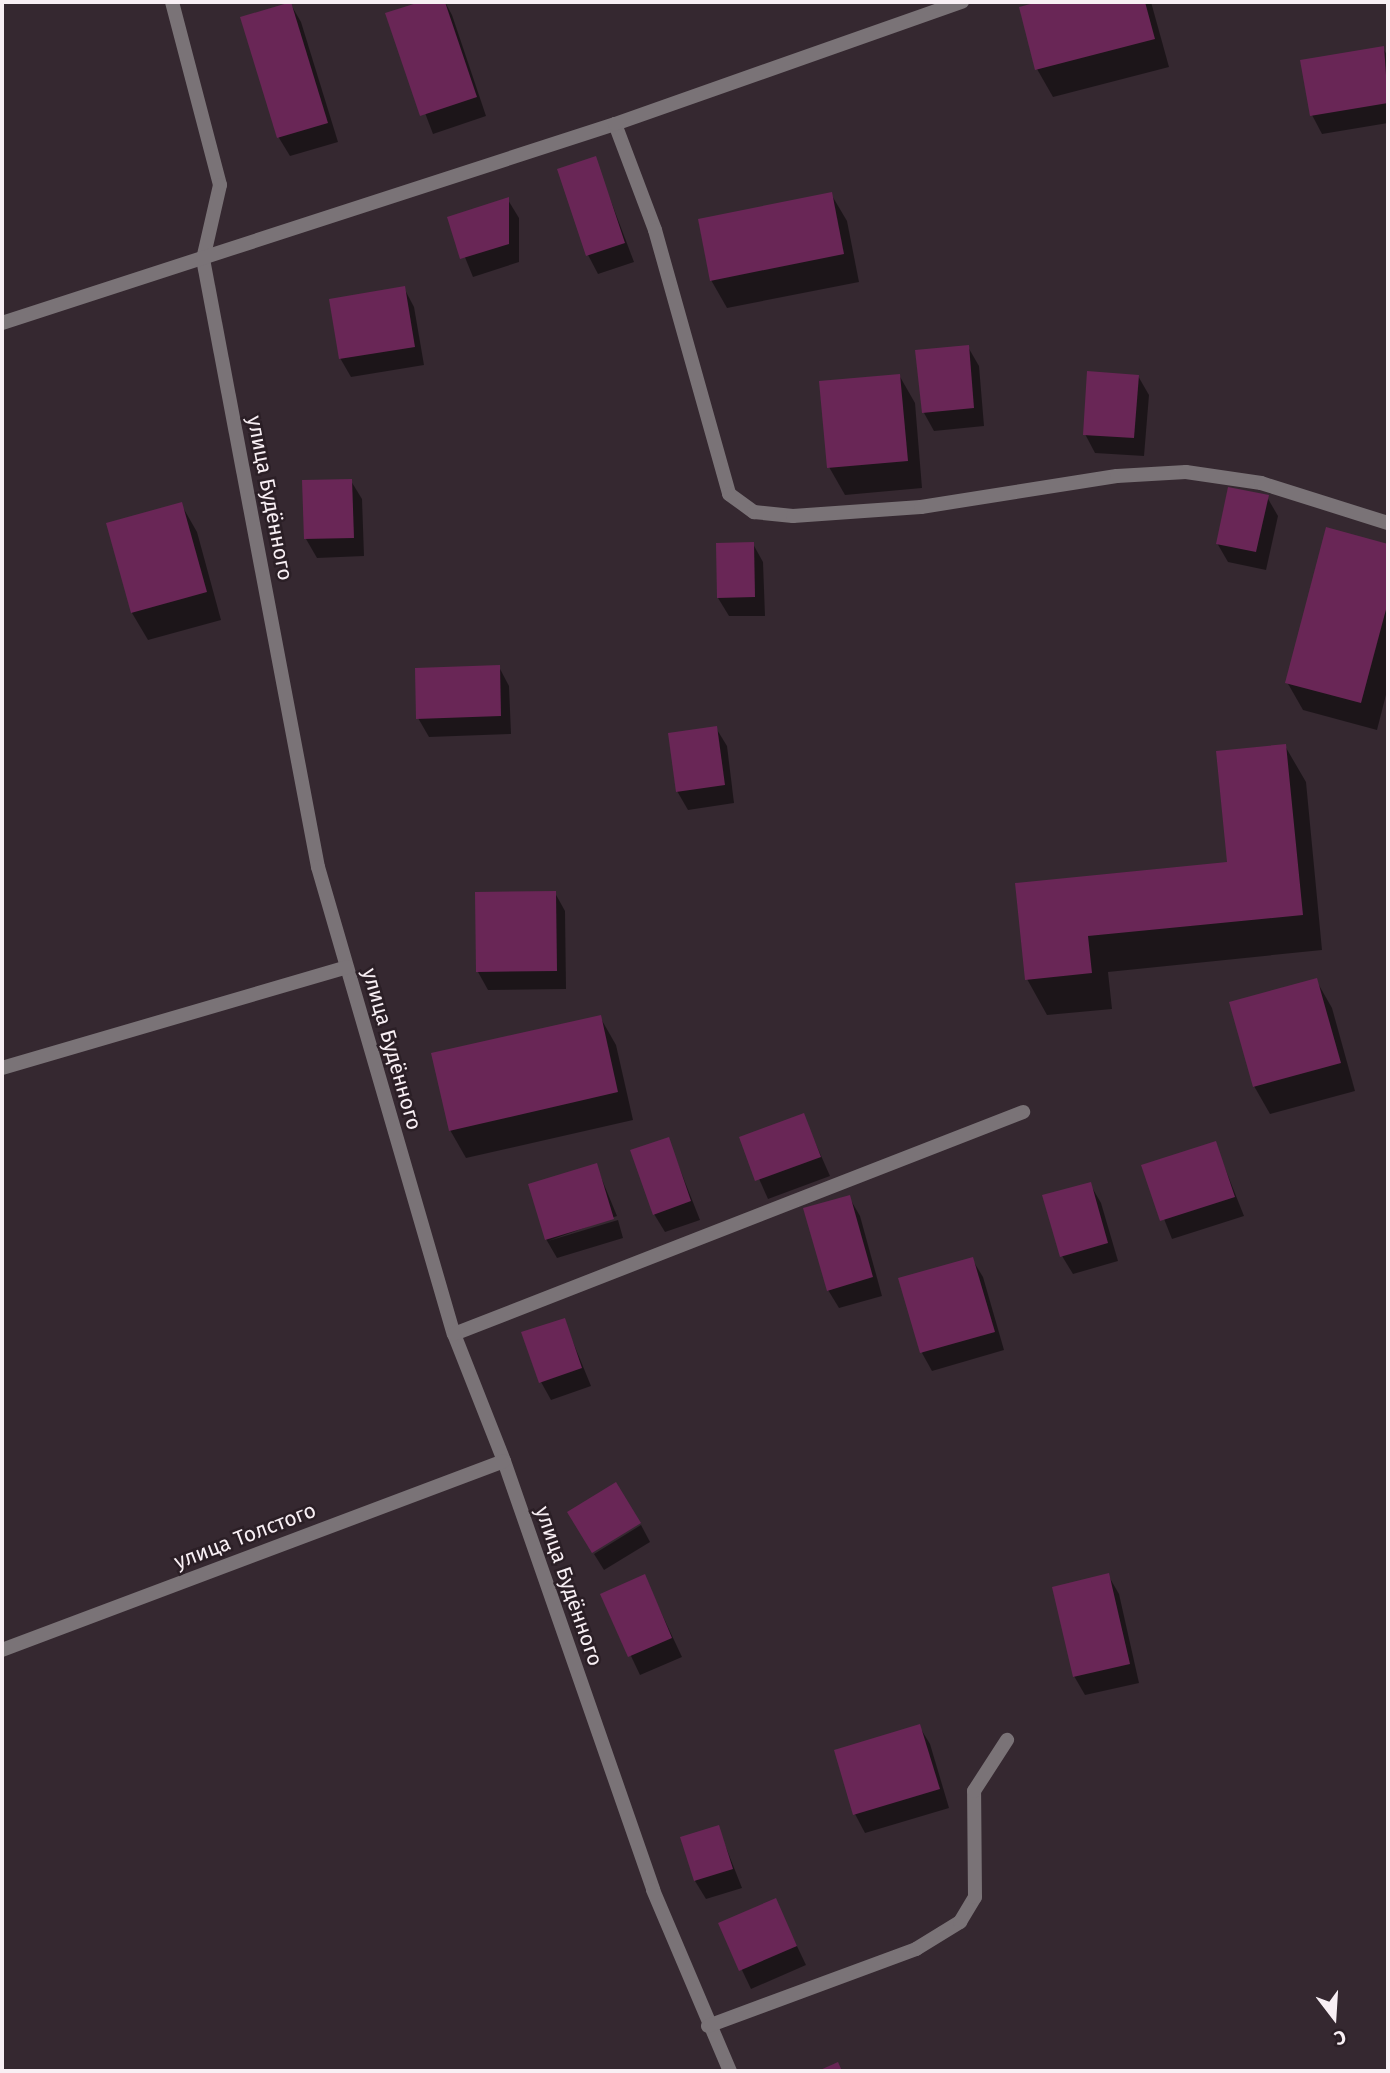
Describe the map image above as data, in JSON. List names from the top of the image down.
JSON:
{
  "streets": {
    "street": ["улица Будённого", "улица Толстого"]
  },
  "crossings": [
    ["улица Будённого", "улица Толстого"]
  ],
  "north": "bottom"
}
